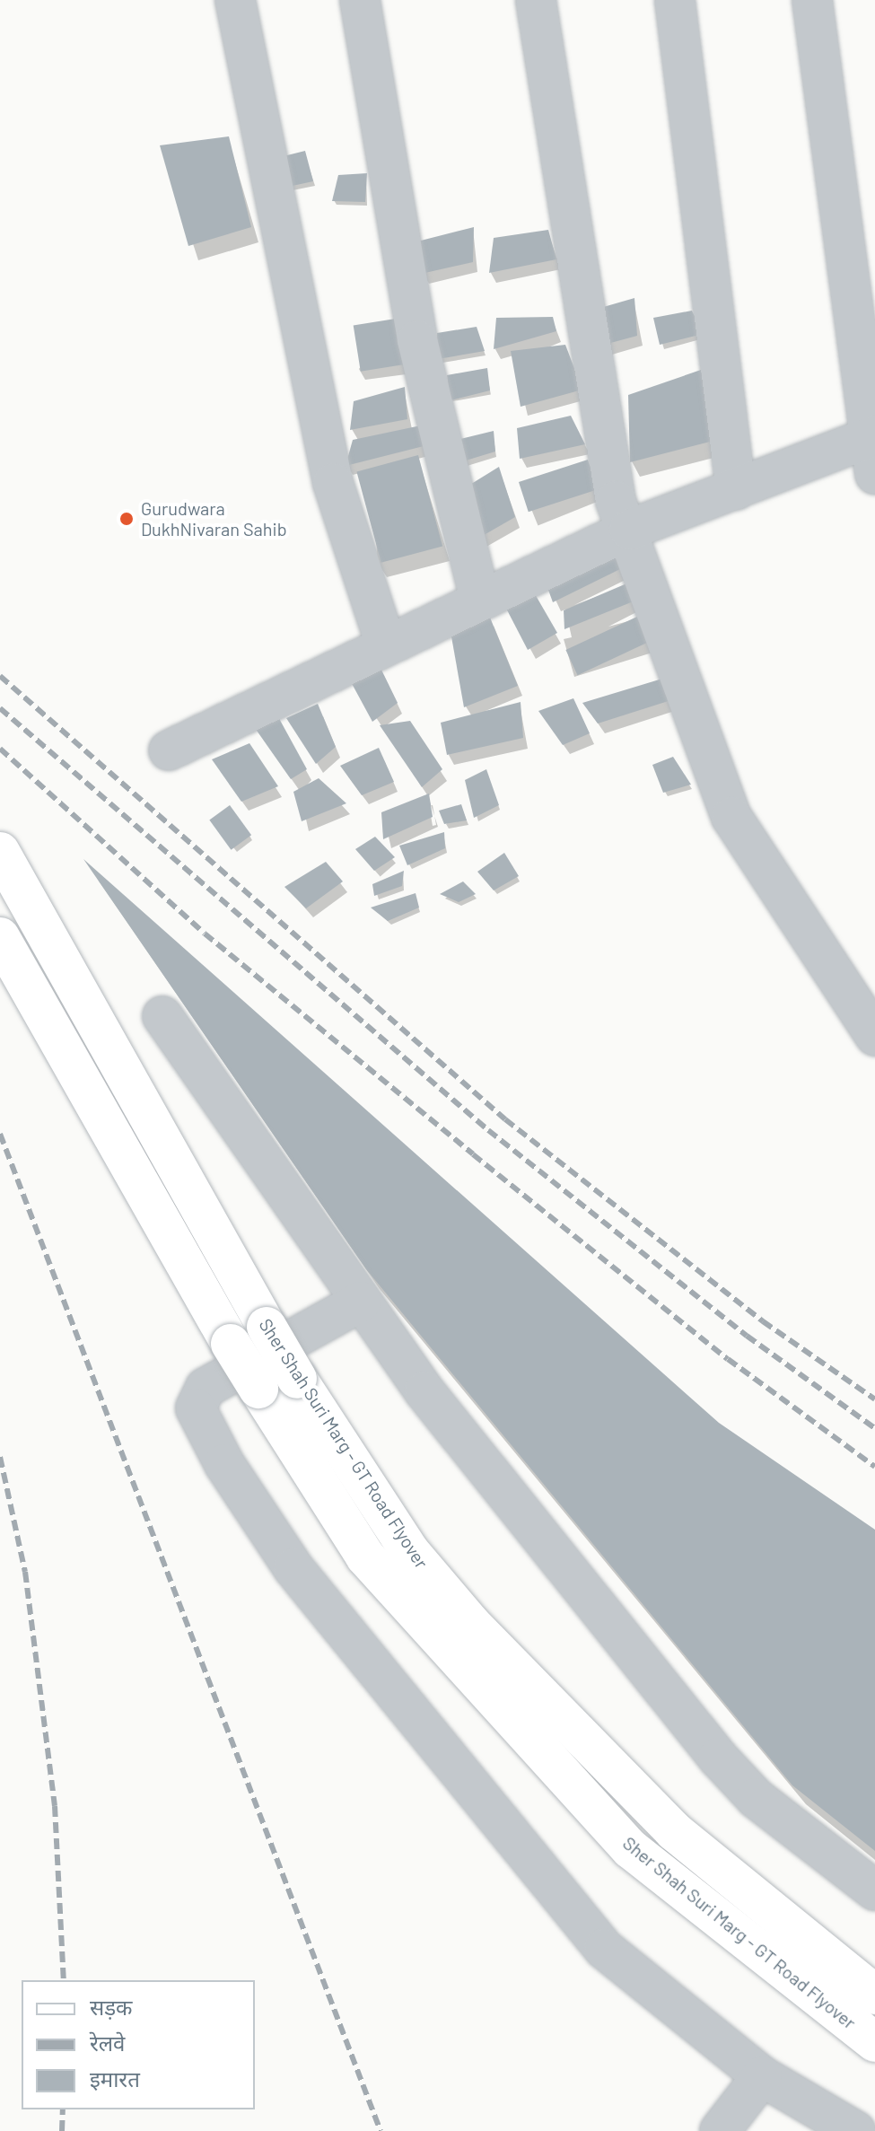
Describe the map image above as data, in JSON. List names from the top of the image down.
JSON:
{
  "streets": {
    "main road": ["Sher Shah Suri Marg - GT Road Flyover"]
  },
  "places": ["Gurudwara DukhNivaran Sahib"],
  "legend": ["सड़क", "रेलवे", "इमारत"]
}
